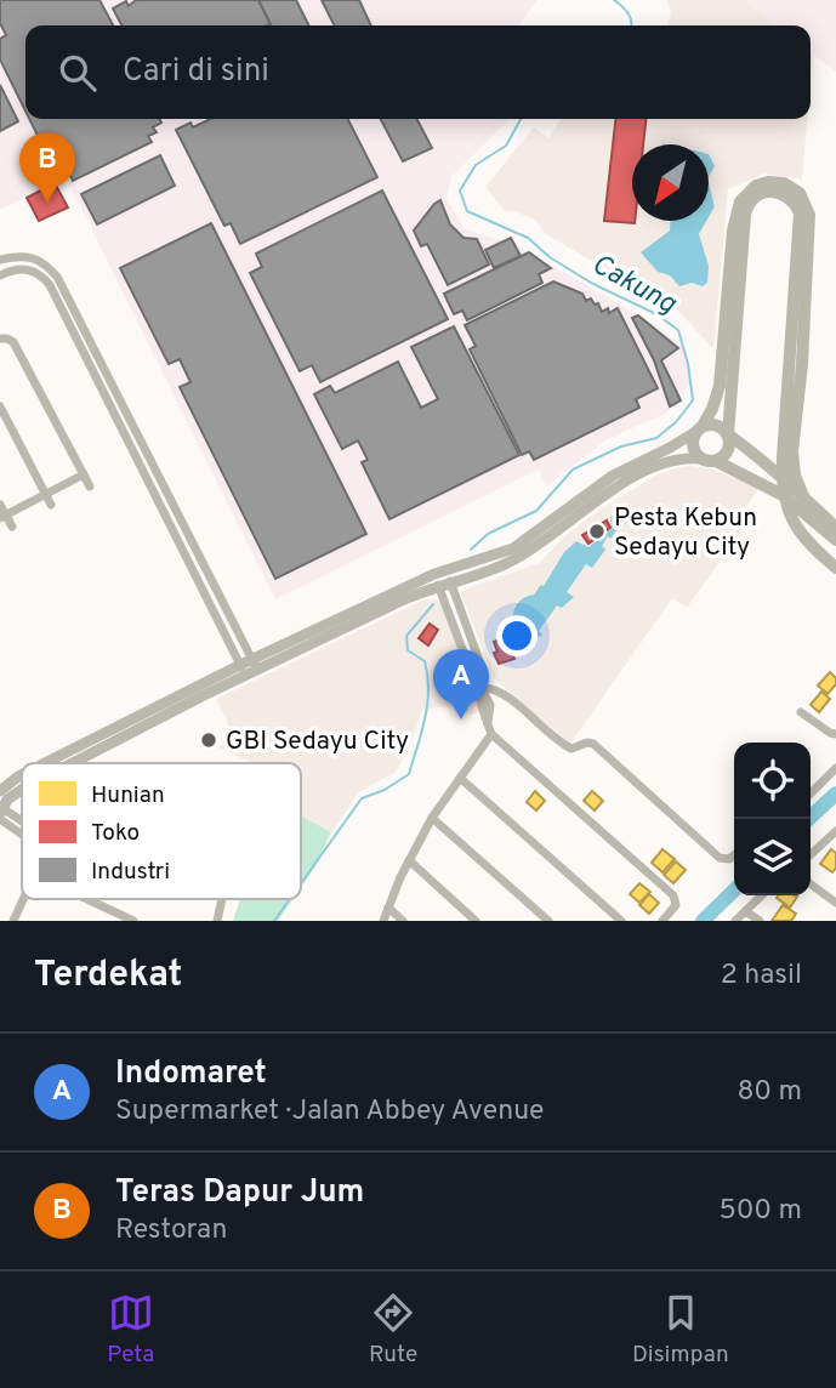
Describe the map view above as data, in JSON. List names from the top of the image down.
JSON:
{
  "water": ["Cakung"],
  "places": ["Pesta Kebun Sedayu City", "GBI Sedayu City"],
  "legend": ["Hunian", "Toko", "Industri"],
  "north": "bottom left",
  "page": {
    "search": "Cari di sini",
    "pins": ["B", "A"],
    "heading": ["Terdekat", "2 hasil"],
    "list": [
      {
        "mark": "A",
        "name": "Indomaret",
        "note": "Supermarket · Jalan Abbey Avenue",
        "value": "80 m"
      },
      {
        "mark": "B",
        "name": "Teras Dapur Jum",
        "note": "Restoran",
        "value": "500 m"
      }
    ],
    "nav": ["Peta", "Rute", "Disimpan"]
  }
}
